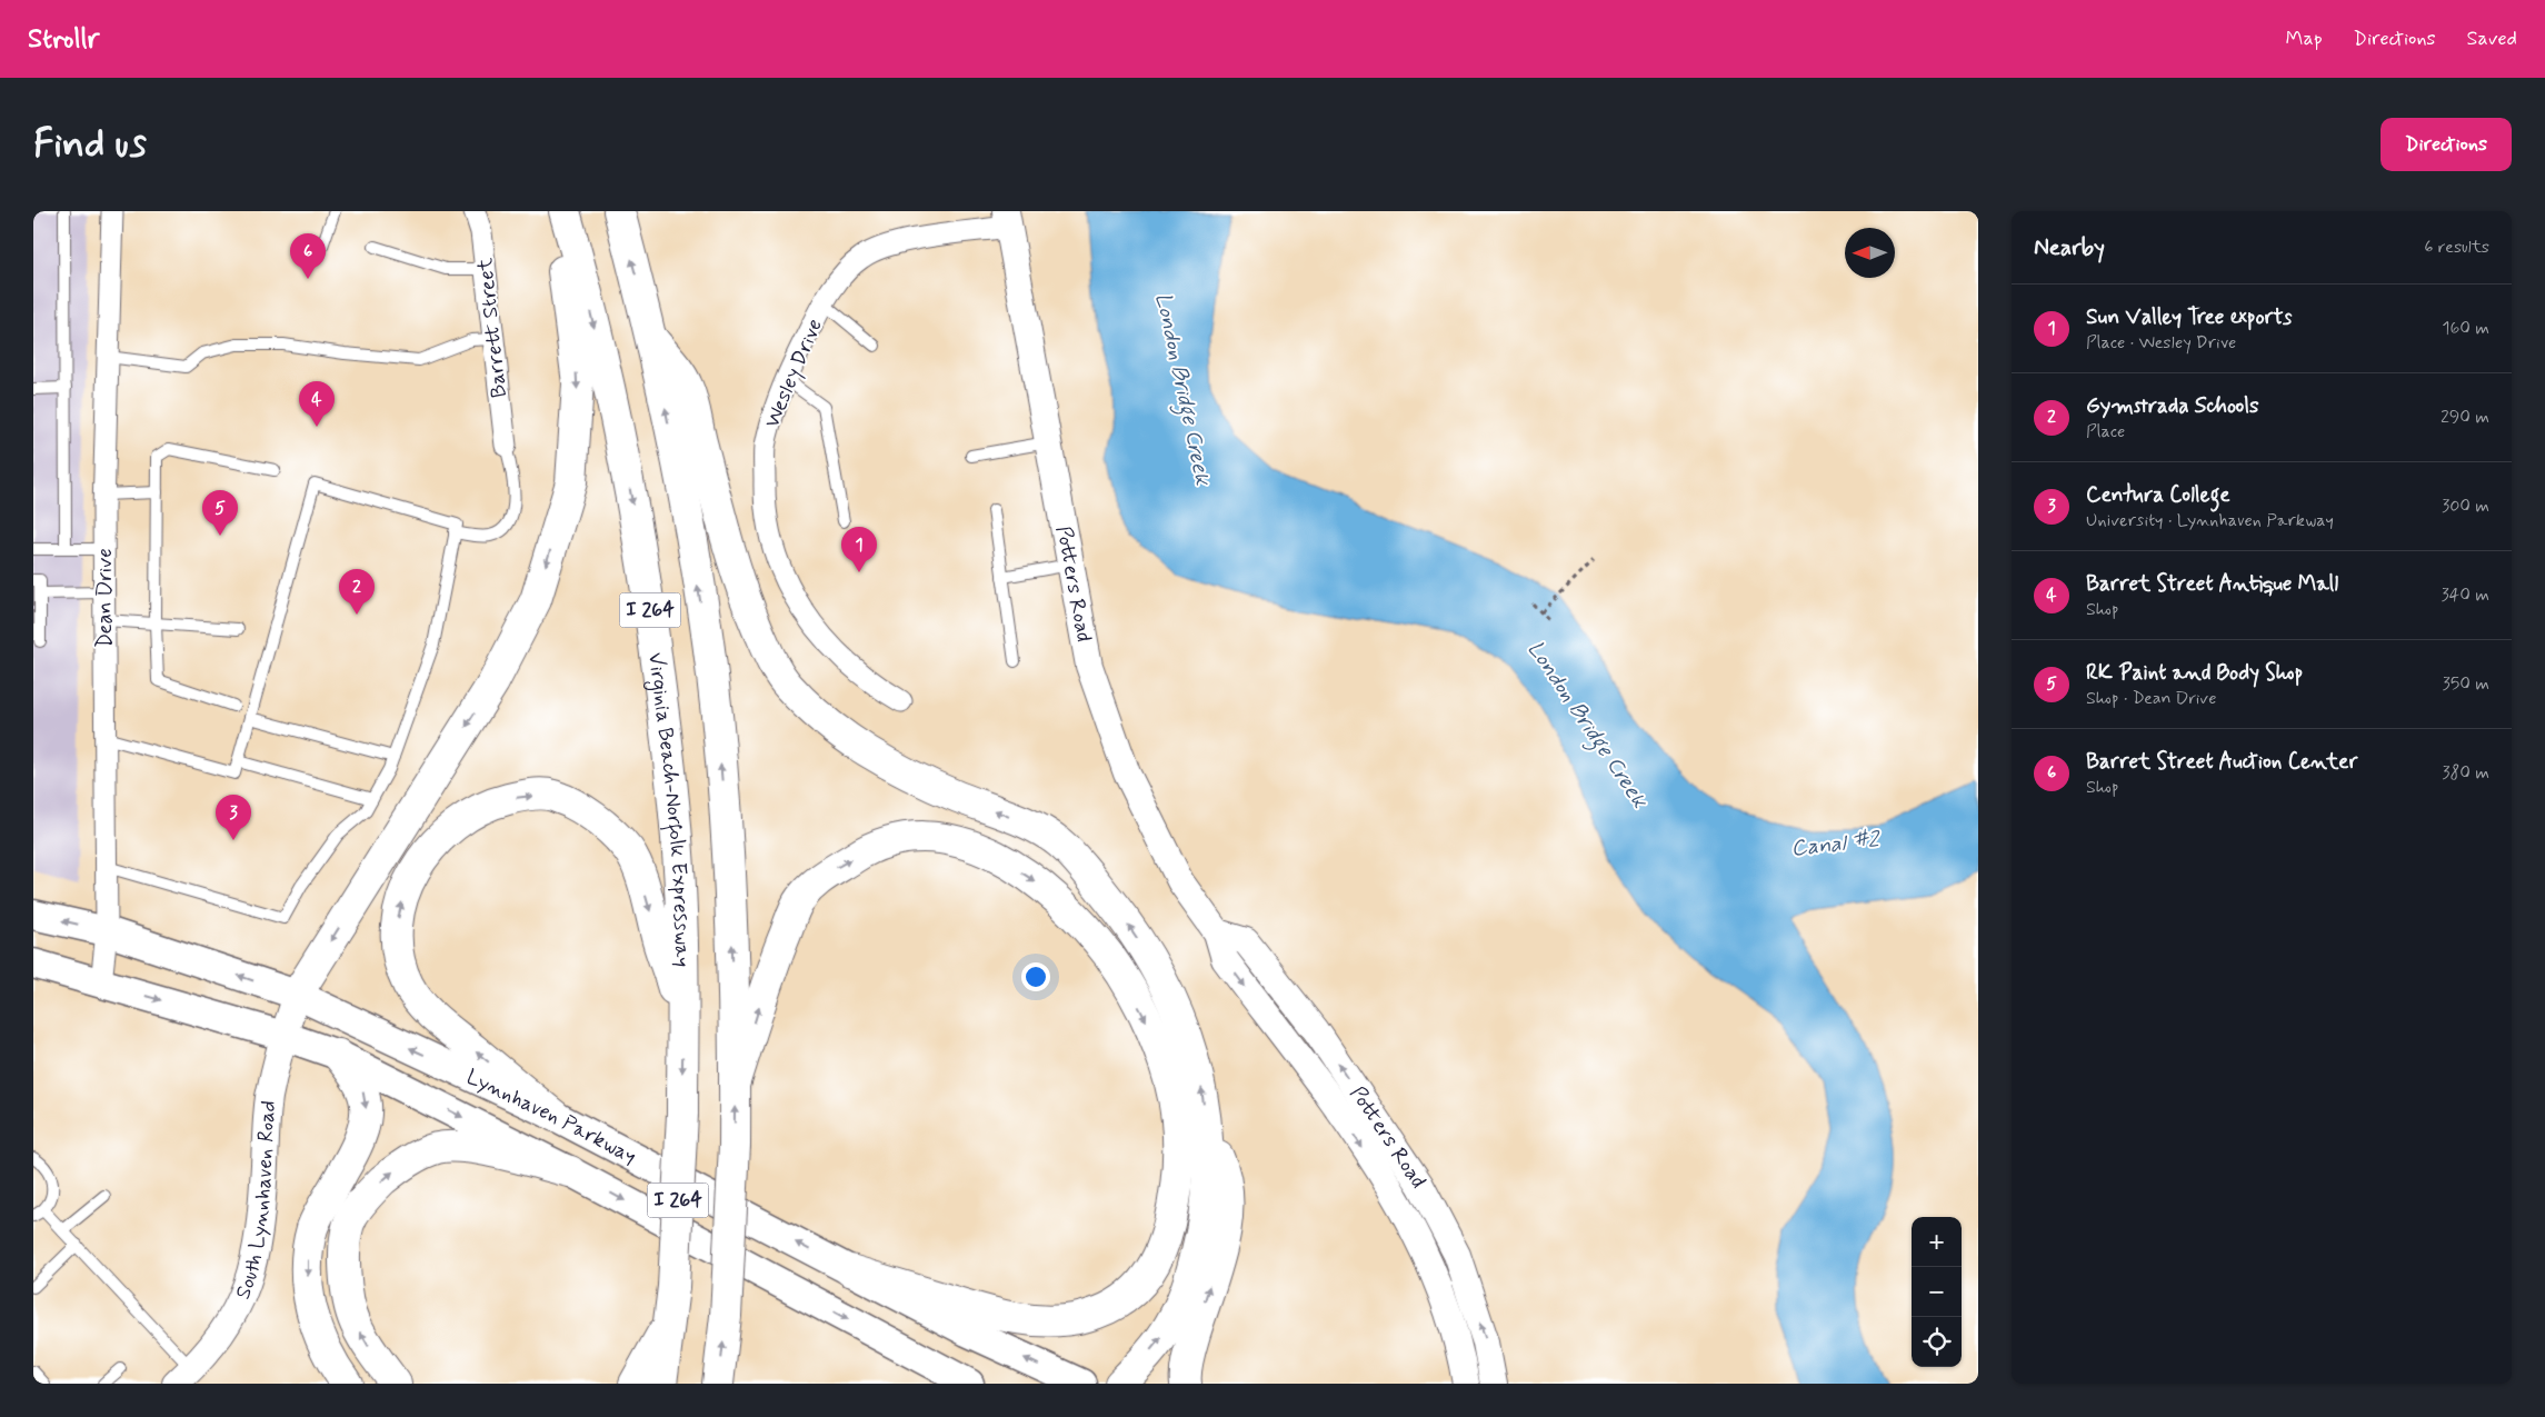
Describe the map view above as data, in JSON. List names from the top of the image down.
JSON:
{
  "streets": {
    "highway": ["I 264", "Virginia Beach-Norfolk Expressway"],
    "main road": ["Lynnhaven Parkway"],
    "street": [
      "Barrett Street",
      "Wesley Drive",
      "Potters Road",
      "Dean Drive",
      "South Lynnhaven Road"
    ]
  },
  "crossings": [
    ["Wesley Drive", "Potters Road"],
    ["Dean Drive", "Lynnhaven Parkway"],
    ["Lynnhaven Parkway", "South Lynnhaven Road"]
  ],
  "water": ["London Bridge Creek", "Canal #2"],
  "north": "left",
  "page": {
    "header": "Strollr",
    "nav": ["Map", "Directions", "Saved"],
    "buttons": "Directions",
    "title": "Find us",
    "heading": ["Nearby", "6 results"],
    "pins": [
      "6",
      "4",
      "5",
      "1",
      "2",
      "3"
    ],
    "list": [
      {
        "mark": "1",
        "name": "Sun Valley Tree exports",
        "note": "Place · Wesley Drive",
        "value": "160 m"
      },
      {
        "mark": "2",
        "name": "Gymstrada Schools",
        "note": "Place",
        "value": "290 m"
      },
      {
        "mark": "3",
        "name": "Centura College",
        "note": "University · Lynnhaven Parkway",
        "value": "300 m"
      },
      {
        "mark": "4",
        "name": "Barret Street Antique Mall",
        "note": "Shop",
        "value": "340 m"
      },
      {
        "mark": "5",
        "name": "RK Paint and Body Shop",
        "note": "Shop · Dean Drive",
        "value": "350 m"
      },
      {
        "mark": "6",
        "name": "Barret Street Auction Center",
        "note": "Shop",
        "value": "380 m"
      }
    ],
    "map_buttons": ["+", "−"]
  }
}
